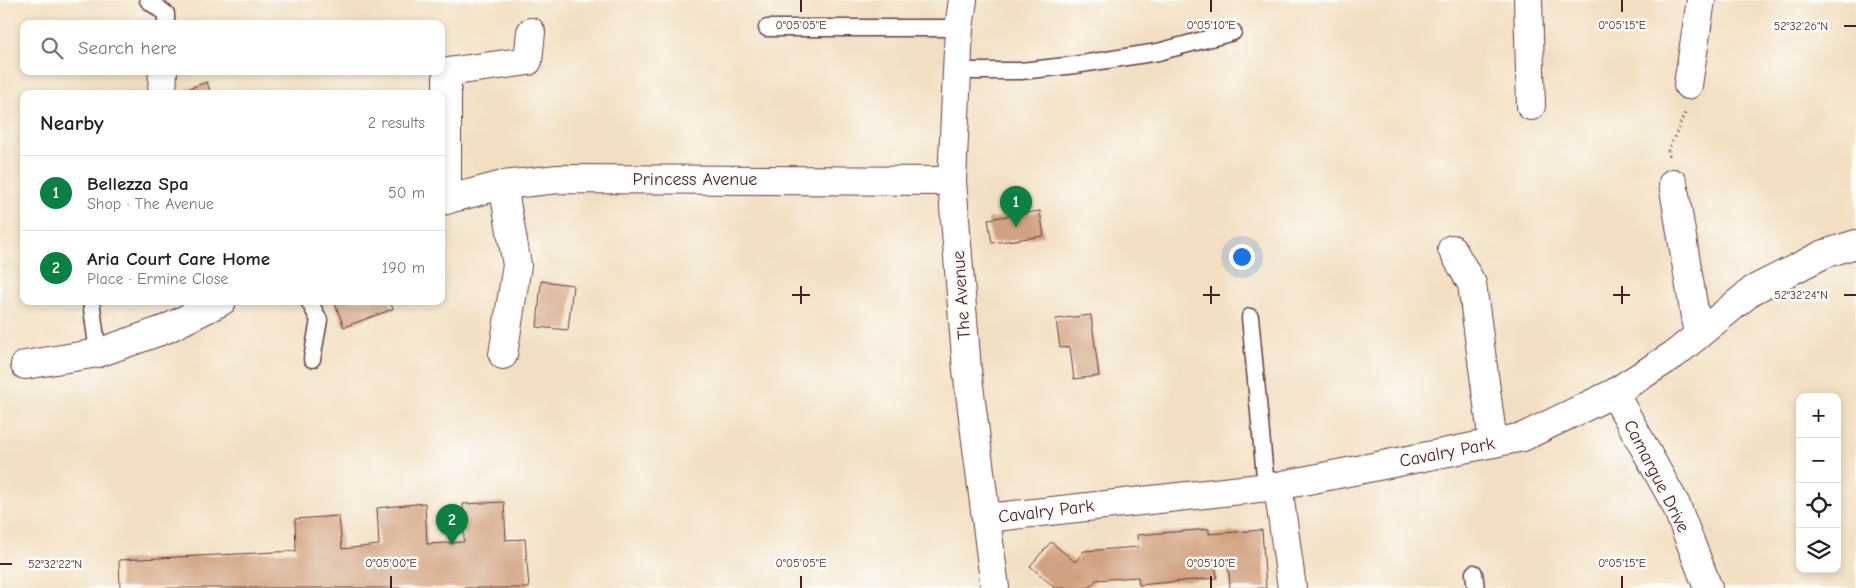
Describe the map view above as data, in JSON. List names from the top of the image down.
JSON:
{
  "streets": {
    "street": [
      "Princess Avenue",
      "The Avenue",
      "Cavalry Park",
      "Camargue Drive"
    ]
  },
  "crossings": [
    ["Princess Avenue", "The Avenue"],
    ["The Avenue", "Cavalry Park"],
    ["Cavalry Park", "Camargue Drive"]
  ],
  "page": {
    "search": "Search here",
    "heading": ["Nearby", "2 results"],
    "list": [
      {
        "mark": "1",
        "name": "Bellezza Spa",
        "note": "Shop · The Avenue",
        "value": "50 m"
      },
      {
        "mark": "2",
        "name": "Aria Court Care Home",
        "note": "Place · Ermine Close",
        "value": "190 m"
      }
    ],
    "pins": ["1", "2"],
    "map_buttons": ["+", "−"]
  },
  "coordinates": [
    "0°05'05\"E",
    "0°05'10\"E",
    "0°05'15\"E",
    "52°32'26\"N",
    "52°32'24\"N",
    "0°05'00\"E",
    "52°32'22\"N"
  ]
}
